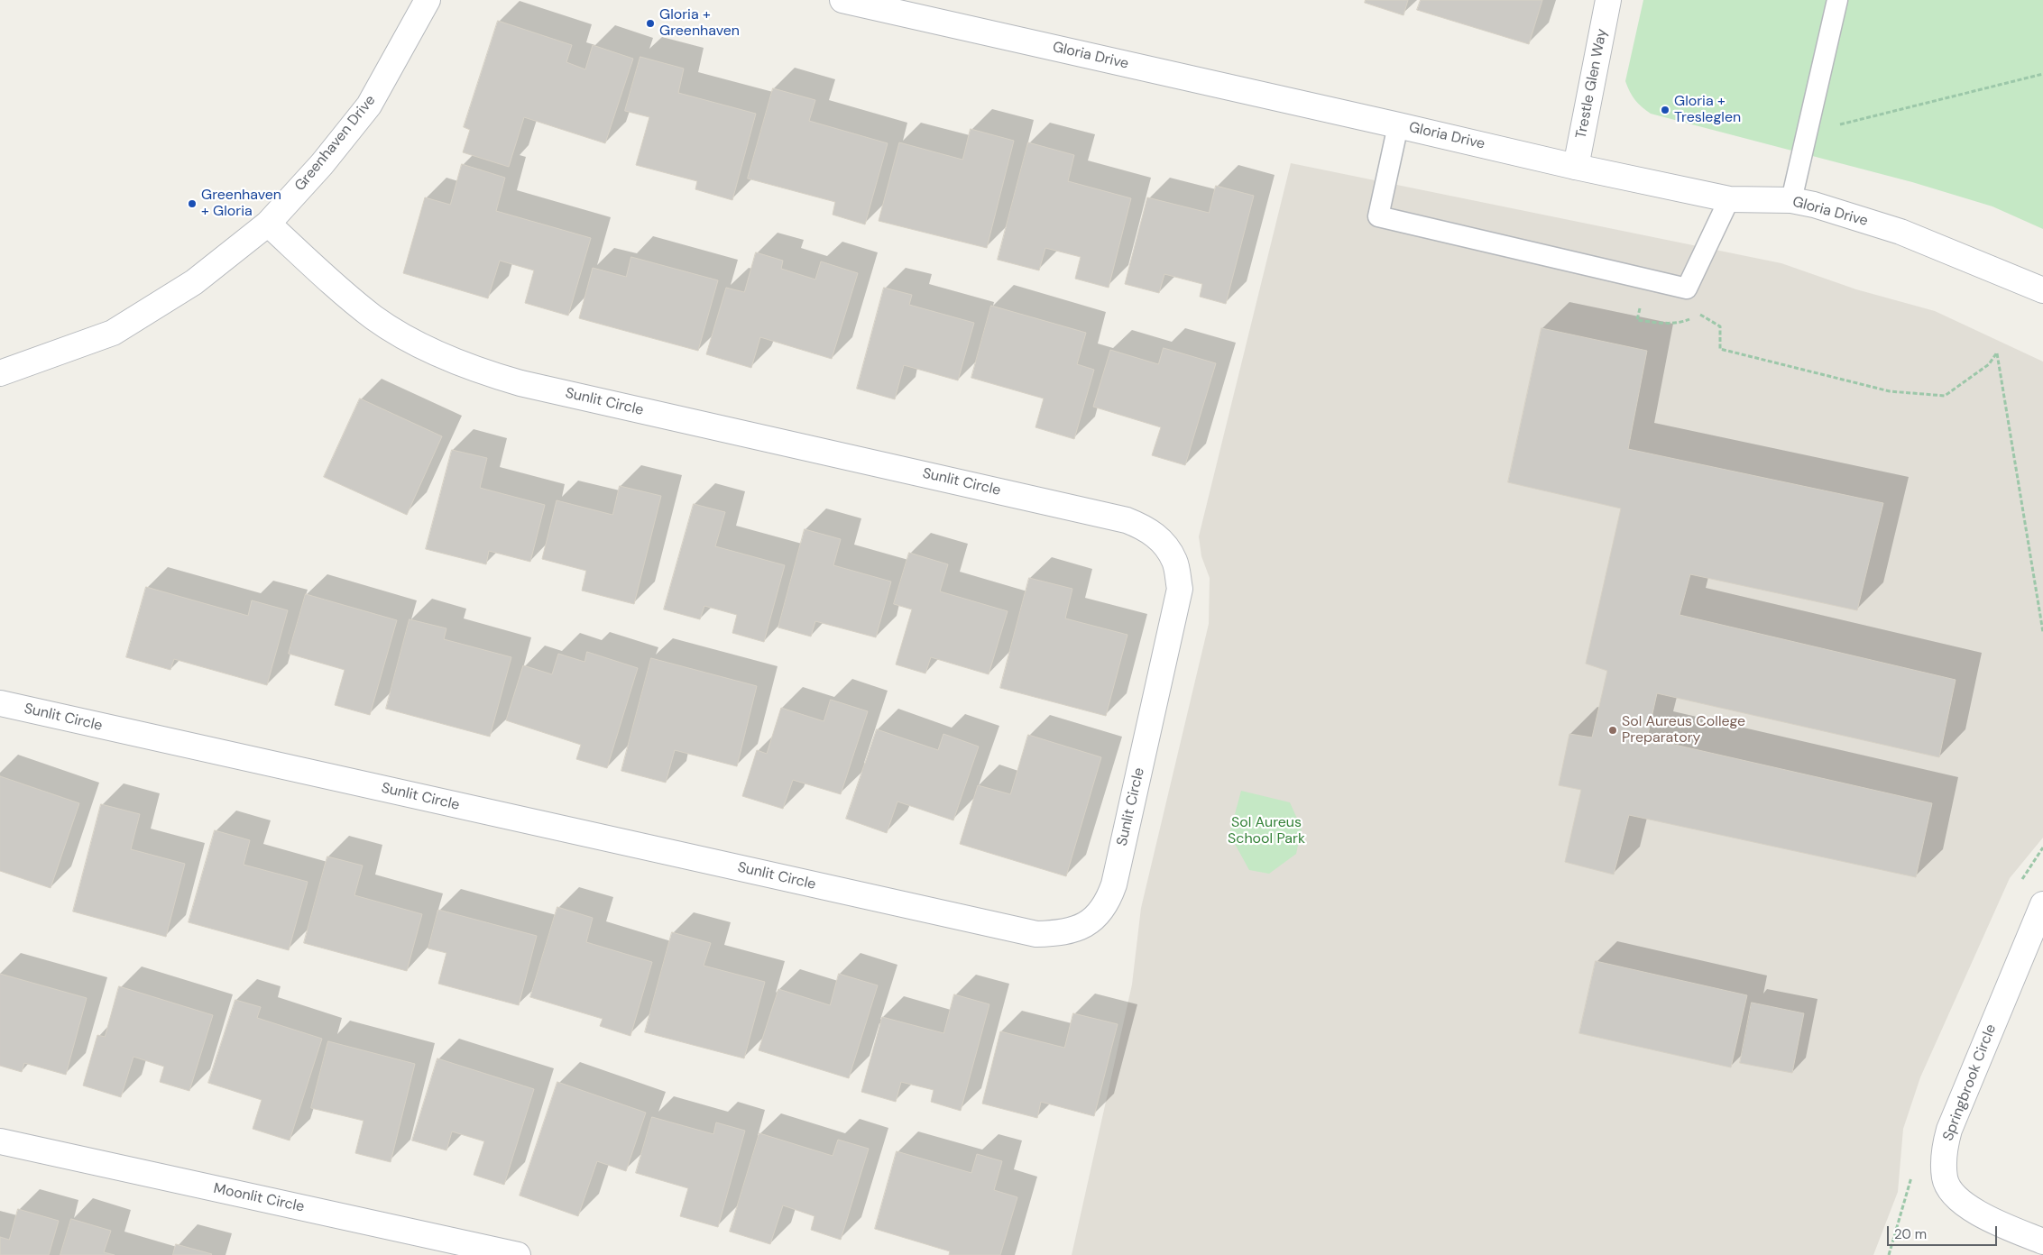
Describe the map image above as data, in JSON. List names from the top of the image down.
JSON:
{
  "streets": {
    "street": [
      "Gloria Drive",
      "Trestle Glen Way",
      "Greenhaven Drive",
      "Sunlit Circle",
      "Springbrook Circle",
      "Moonlit Circle"
    ]
  },
  "crossings": [
    ["Gloria Drive", "Trestle Glen Way"],
    ["Greenhaven Drive", "Sunlit Circle"]
  ],
  "parks": ["Sol Aureus School Park"],
  "places": [
    "Gloria + Greenhaven",
    "Gloria + Tresleglen",
    "Greenhaven + Gloria",
    "Sol Aureus College Preparatory"
  ],
  "scale_bar": "20 m"
}
